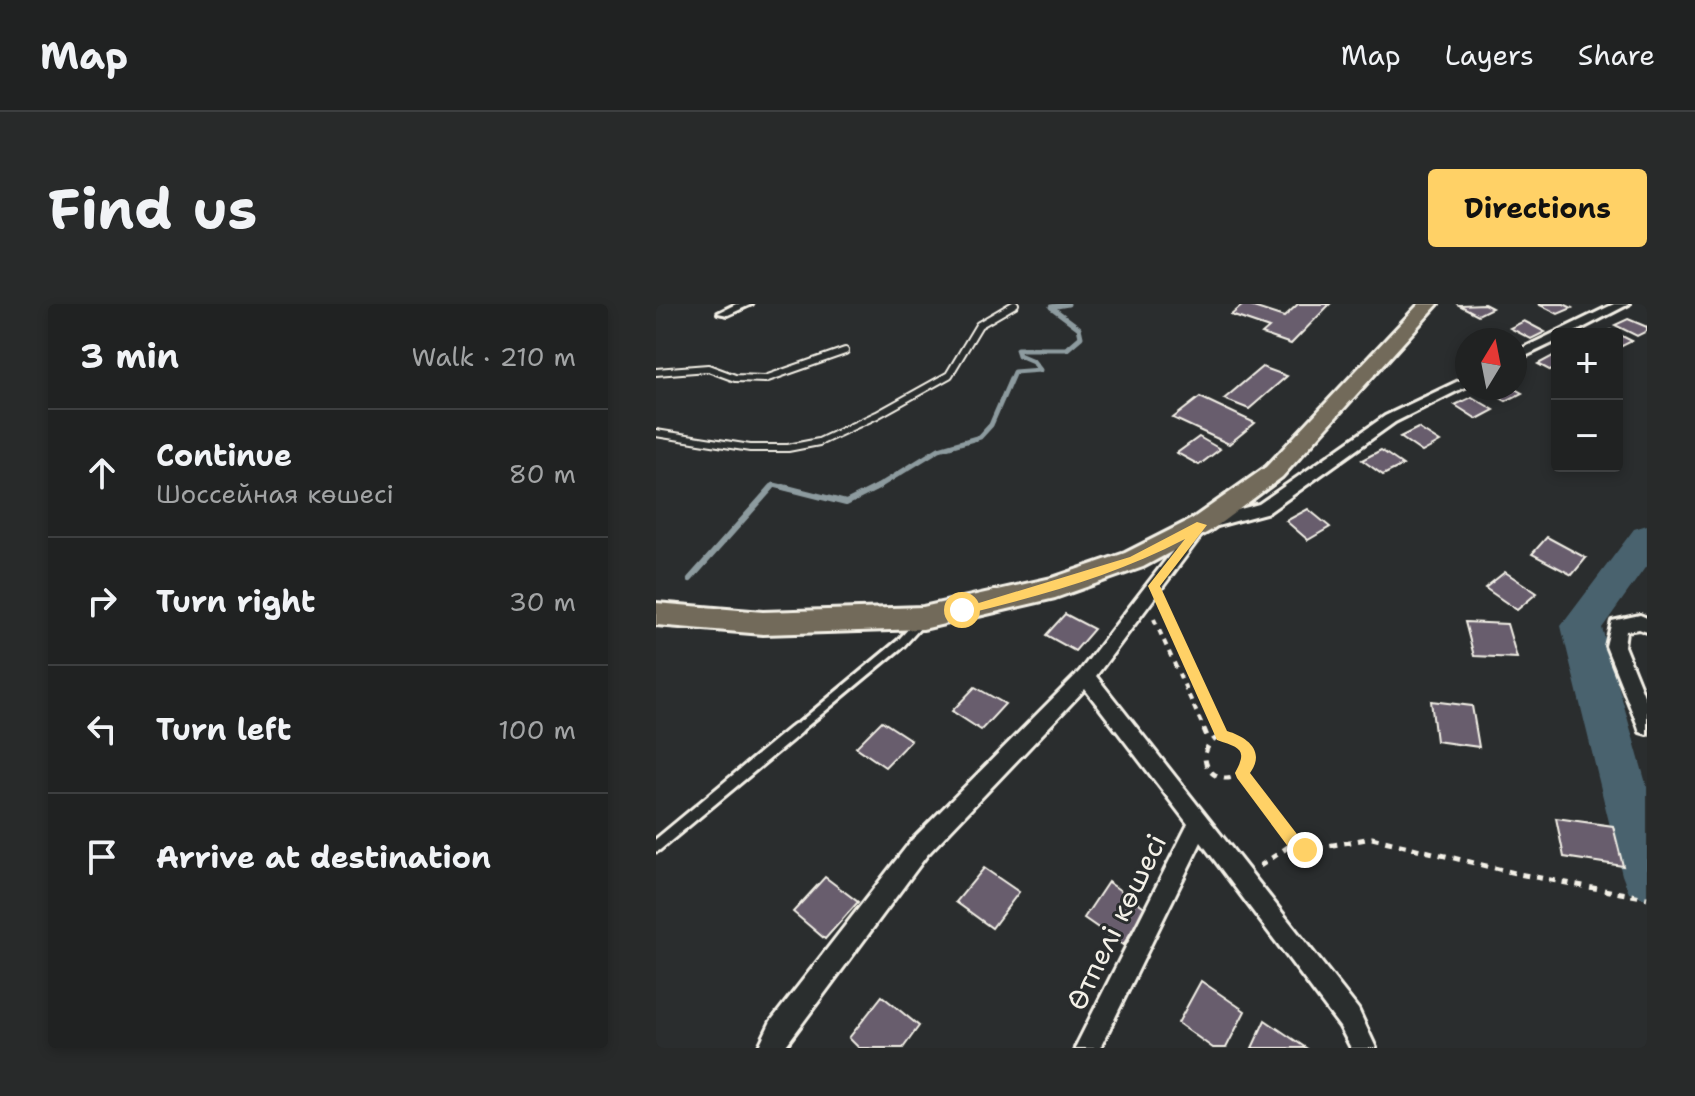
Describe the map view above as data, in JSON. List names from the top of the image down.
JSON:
{
  "streets": {
    "street": ["Өтпелі көшесі"]
  },
  "north": "top",
  "page": {
    "header": "Map",
    "nav": ["Map", "Layers", "Share"],
    "buttons": "Directions",
    "title": "Find us",
    "heading": ["3 min", "Walk · 210 m"],
    "map_buttons": ["+", "−"],
    "list": [
      ["Continue", "Шоссейная көшесі", "80 m"],
      ["Turn right", "30 m"],
      ["Turn left", "100 m"],
      "Arrive at destination"
    ]
  }
}
